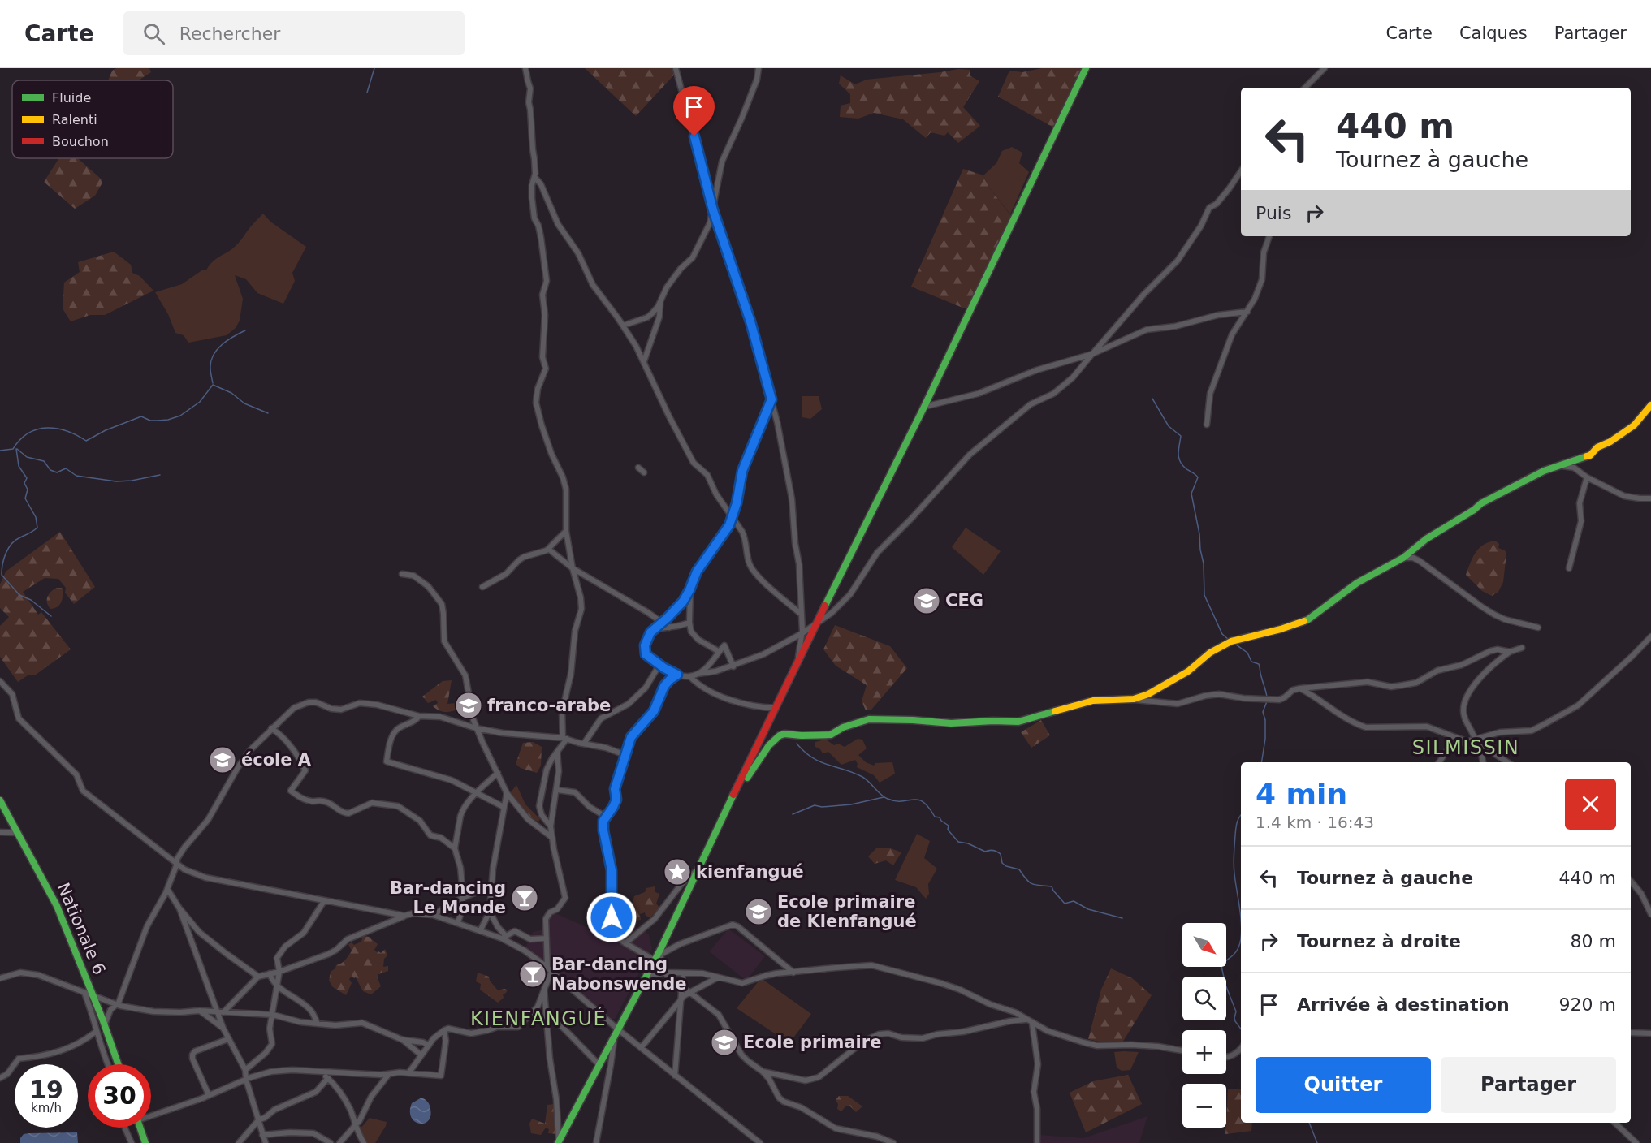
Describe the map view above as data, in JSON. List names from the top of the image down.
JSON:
{
  "streets": {
    "main road": ["Nationale 6"]
  },
  "districts": ["SILMISSIN", "KIENFANGUÉ"],
  "places": {
    "school or university": [
      "CEG",
      "franco-arabe",
      "école A",
      "Ecole primaire de Kienfangué",
      "Ecole primaire"
    ],
    "place": ["kienfangué"],
    "bar": ["Bar-dancing Le Monde", "Bar-dancing Nabonswende"]
  },
  "legend": ["Fluide", "Ralenti", "Bouchon"],
  "north": "bottom right",
  "page": {
    "header": "Carte",
    "search": "Rechercher",
    "nav": ["Carte", "Calques", "Partager"],
    "turn": ["440 m", "Tournez à gauche"],
    "then": "Puis",
    "heading": ["4 min", "1.4 km · 16:43"],
    "list": [
      {
        "name": "Tournez à gauche",
        "value": "440 m"
      },
      {
        "name": "Tournez à droite",
        "value": "80 m"
      },
      {
        "name": "Arrivée à destination",
        "value": "920 m"
      }
    ],
    "map_buttons": ["+", "−"],
    "buttons": ["Quitter", "Partager"],
    "speed": "19 km/h",
    "limit": "30"
  }
}
